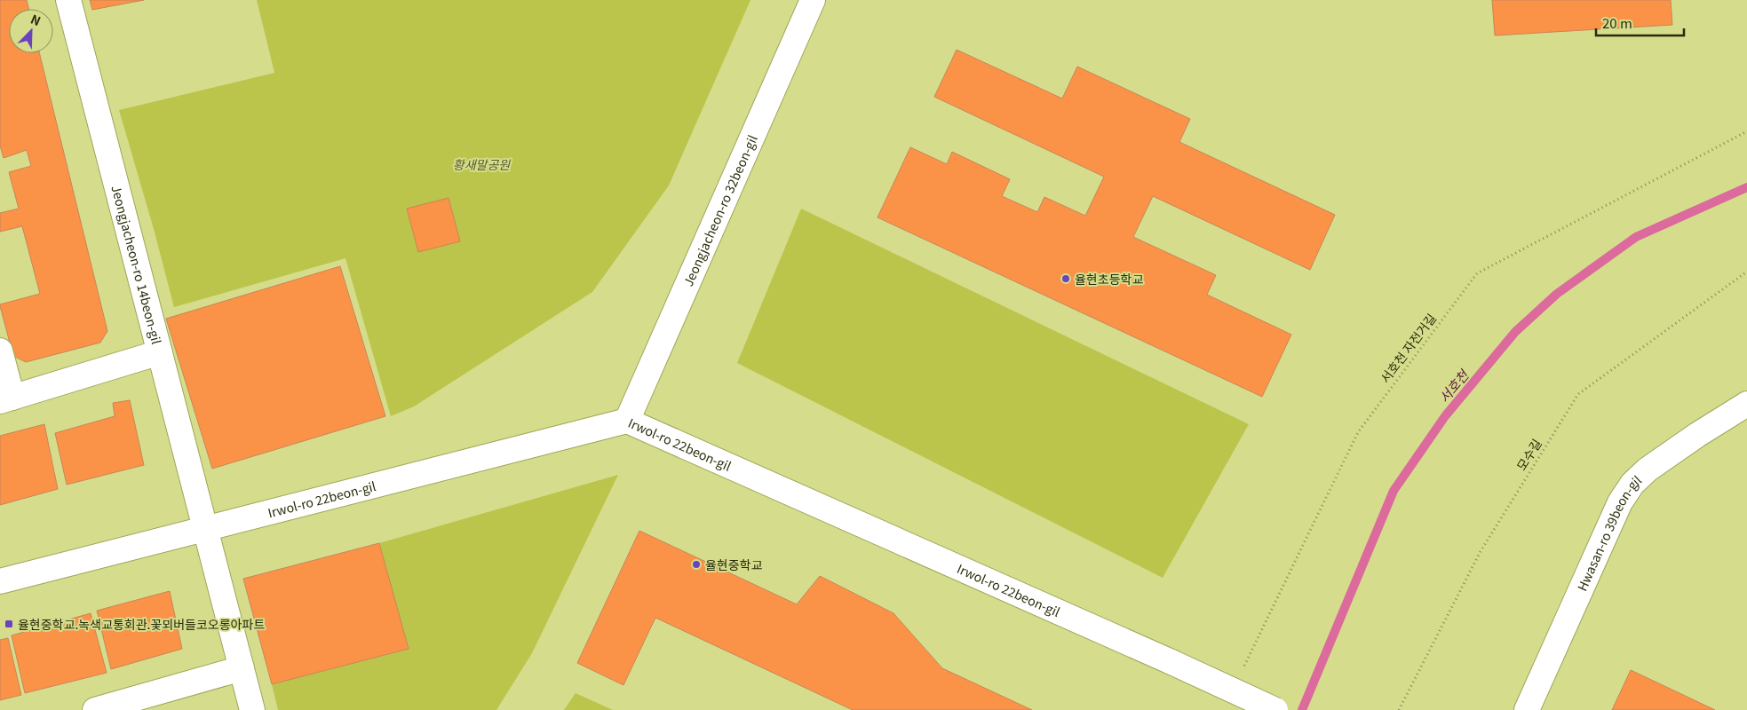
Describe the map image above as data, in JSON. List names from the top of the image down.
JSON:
{
  "streets": {
    "street": [
      "Jeongjacheon-ro 32beon-gil",
      "Jeongjacheon-ro 14beon-gil",
      "Irwol-ro 22beon-gil",
      "Hwasan-ro 39beon-gil"
    ],
    "path": ["서호천 자전거길", "모수길"]
  },
  "crossings": [
    ["Jeongjacheon-ro 32beon-gil", "Irwol-ro 22beon-gil"],
    ["Jeongjacheon-ro 14beon-gil", "Irwol-ro 22beon-gil"]
  ],
  "water": ["서호천"],
  "parks": ["황새말공원"],
  "places": {
    "other": ["율현초등학교", "율현중학교"],
    "transit": ["율현중학교.녹색교통회관.꽃뫼버들코오롱아파트"]
  },
  "scale_bar": "20 m",
  "north": "top right"
}
